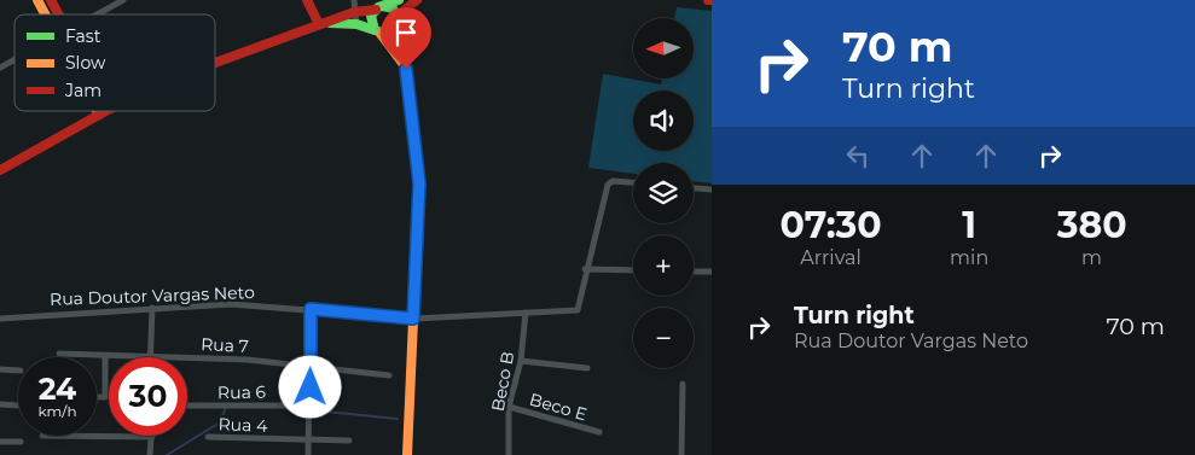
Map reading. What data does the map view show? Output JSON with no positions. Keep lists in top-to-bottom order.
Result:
{
  "streets": {
    "street": [
      "Rua Doutor Vargas Neto",
      "Rua 7",
      "Beco B",
      "Rua 6",
      "Beco E",
      "Rua 4"
    ]
  },
  "crossings": [
    ["Rua Doutor Vargas Neto", "Beco B"],
    ["Beco B", "Beco E"]
  ],
  "legend": ["Fast", "Slow", "Jam"],
  "north": "left",
  "page": {
    "turn": ["70 m", "Turn right"],
    "map_buttons": ["+", "−"],
    "eta": [
      "07:30",
      "Arrival",
      "1",
      "min",
      "380",
      "m"
    ],
    "list": [
      {
        "name": "Turn right",
        "note": "Rua Doutor Vargas Neto",
        "value": "70 m"
      }
    ],
    "speed": "24 km/h",
    "limit": "30"
  }
}
